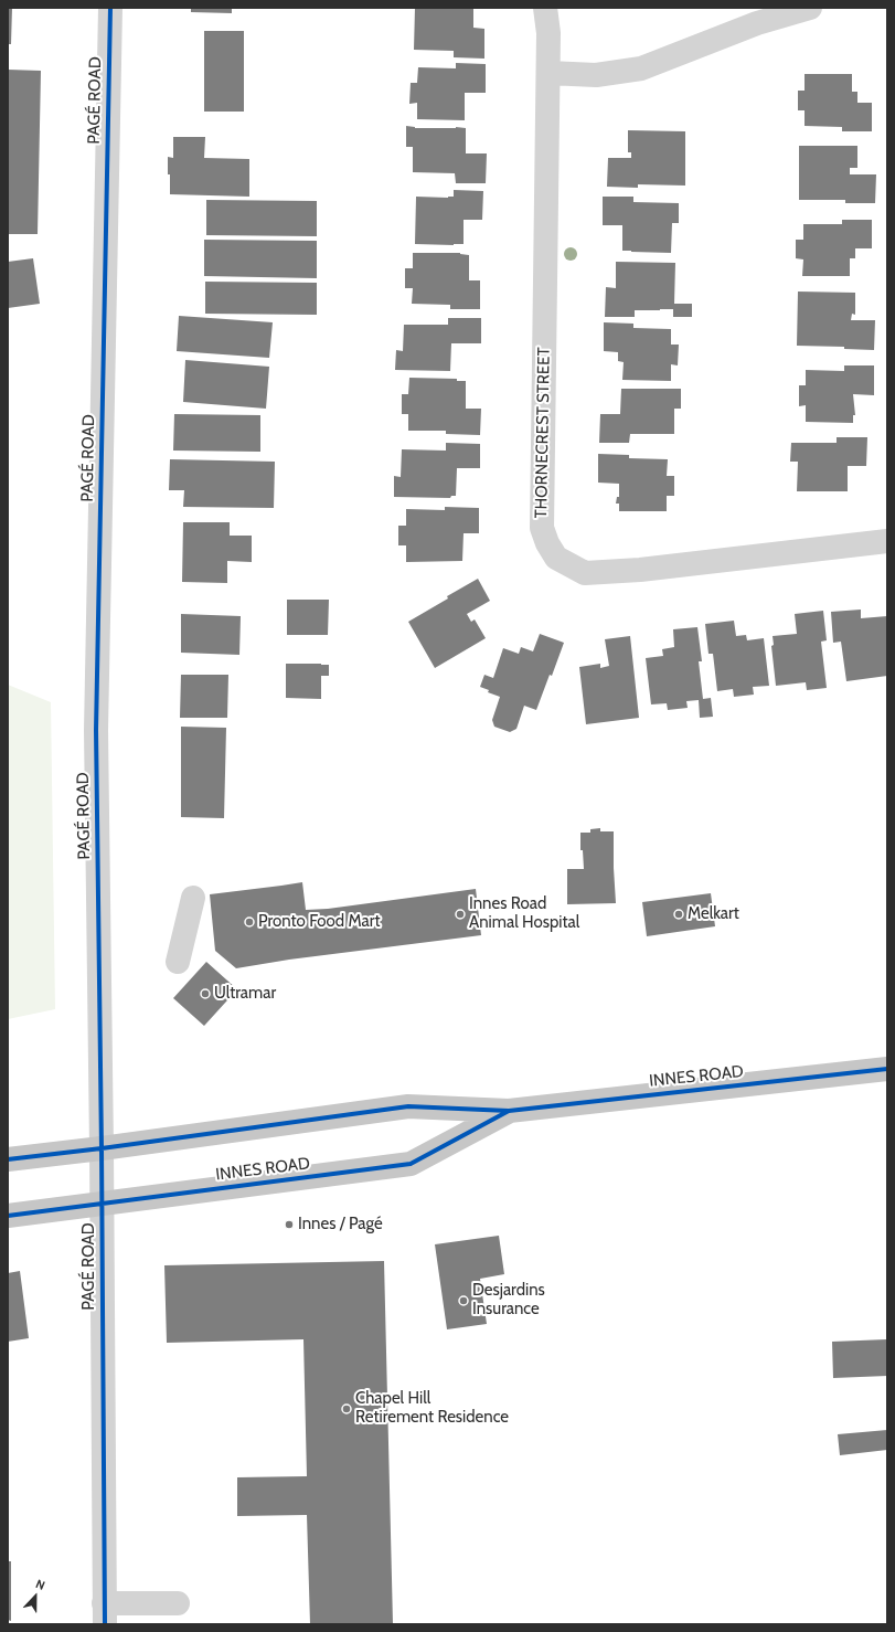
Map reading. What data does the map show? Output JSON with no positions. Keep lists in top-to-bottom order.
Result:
{
  "streets": {
    "main road": ["INNES ROAD"],
    "street": ["PAGÉ ROAD", "THORNECREST STREET"]
  },
  "crossings": [
    ["PAGÉ ROAD", "INNES ROAD"]
  ],
  "places": [
    "Innes Road Animal Hospital",
    "Melkart",
    "Pronto Food Mart",
    "Ultramar",
    "Innes / Pagé",
    "Desjardins Insurance",
    "Chapel Hill Retirement Residence"
  ],
  "north": "top"
}
